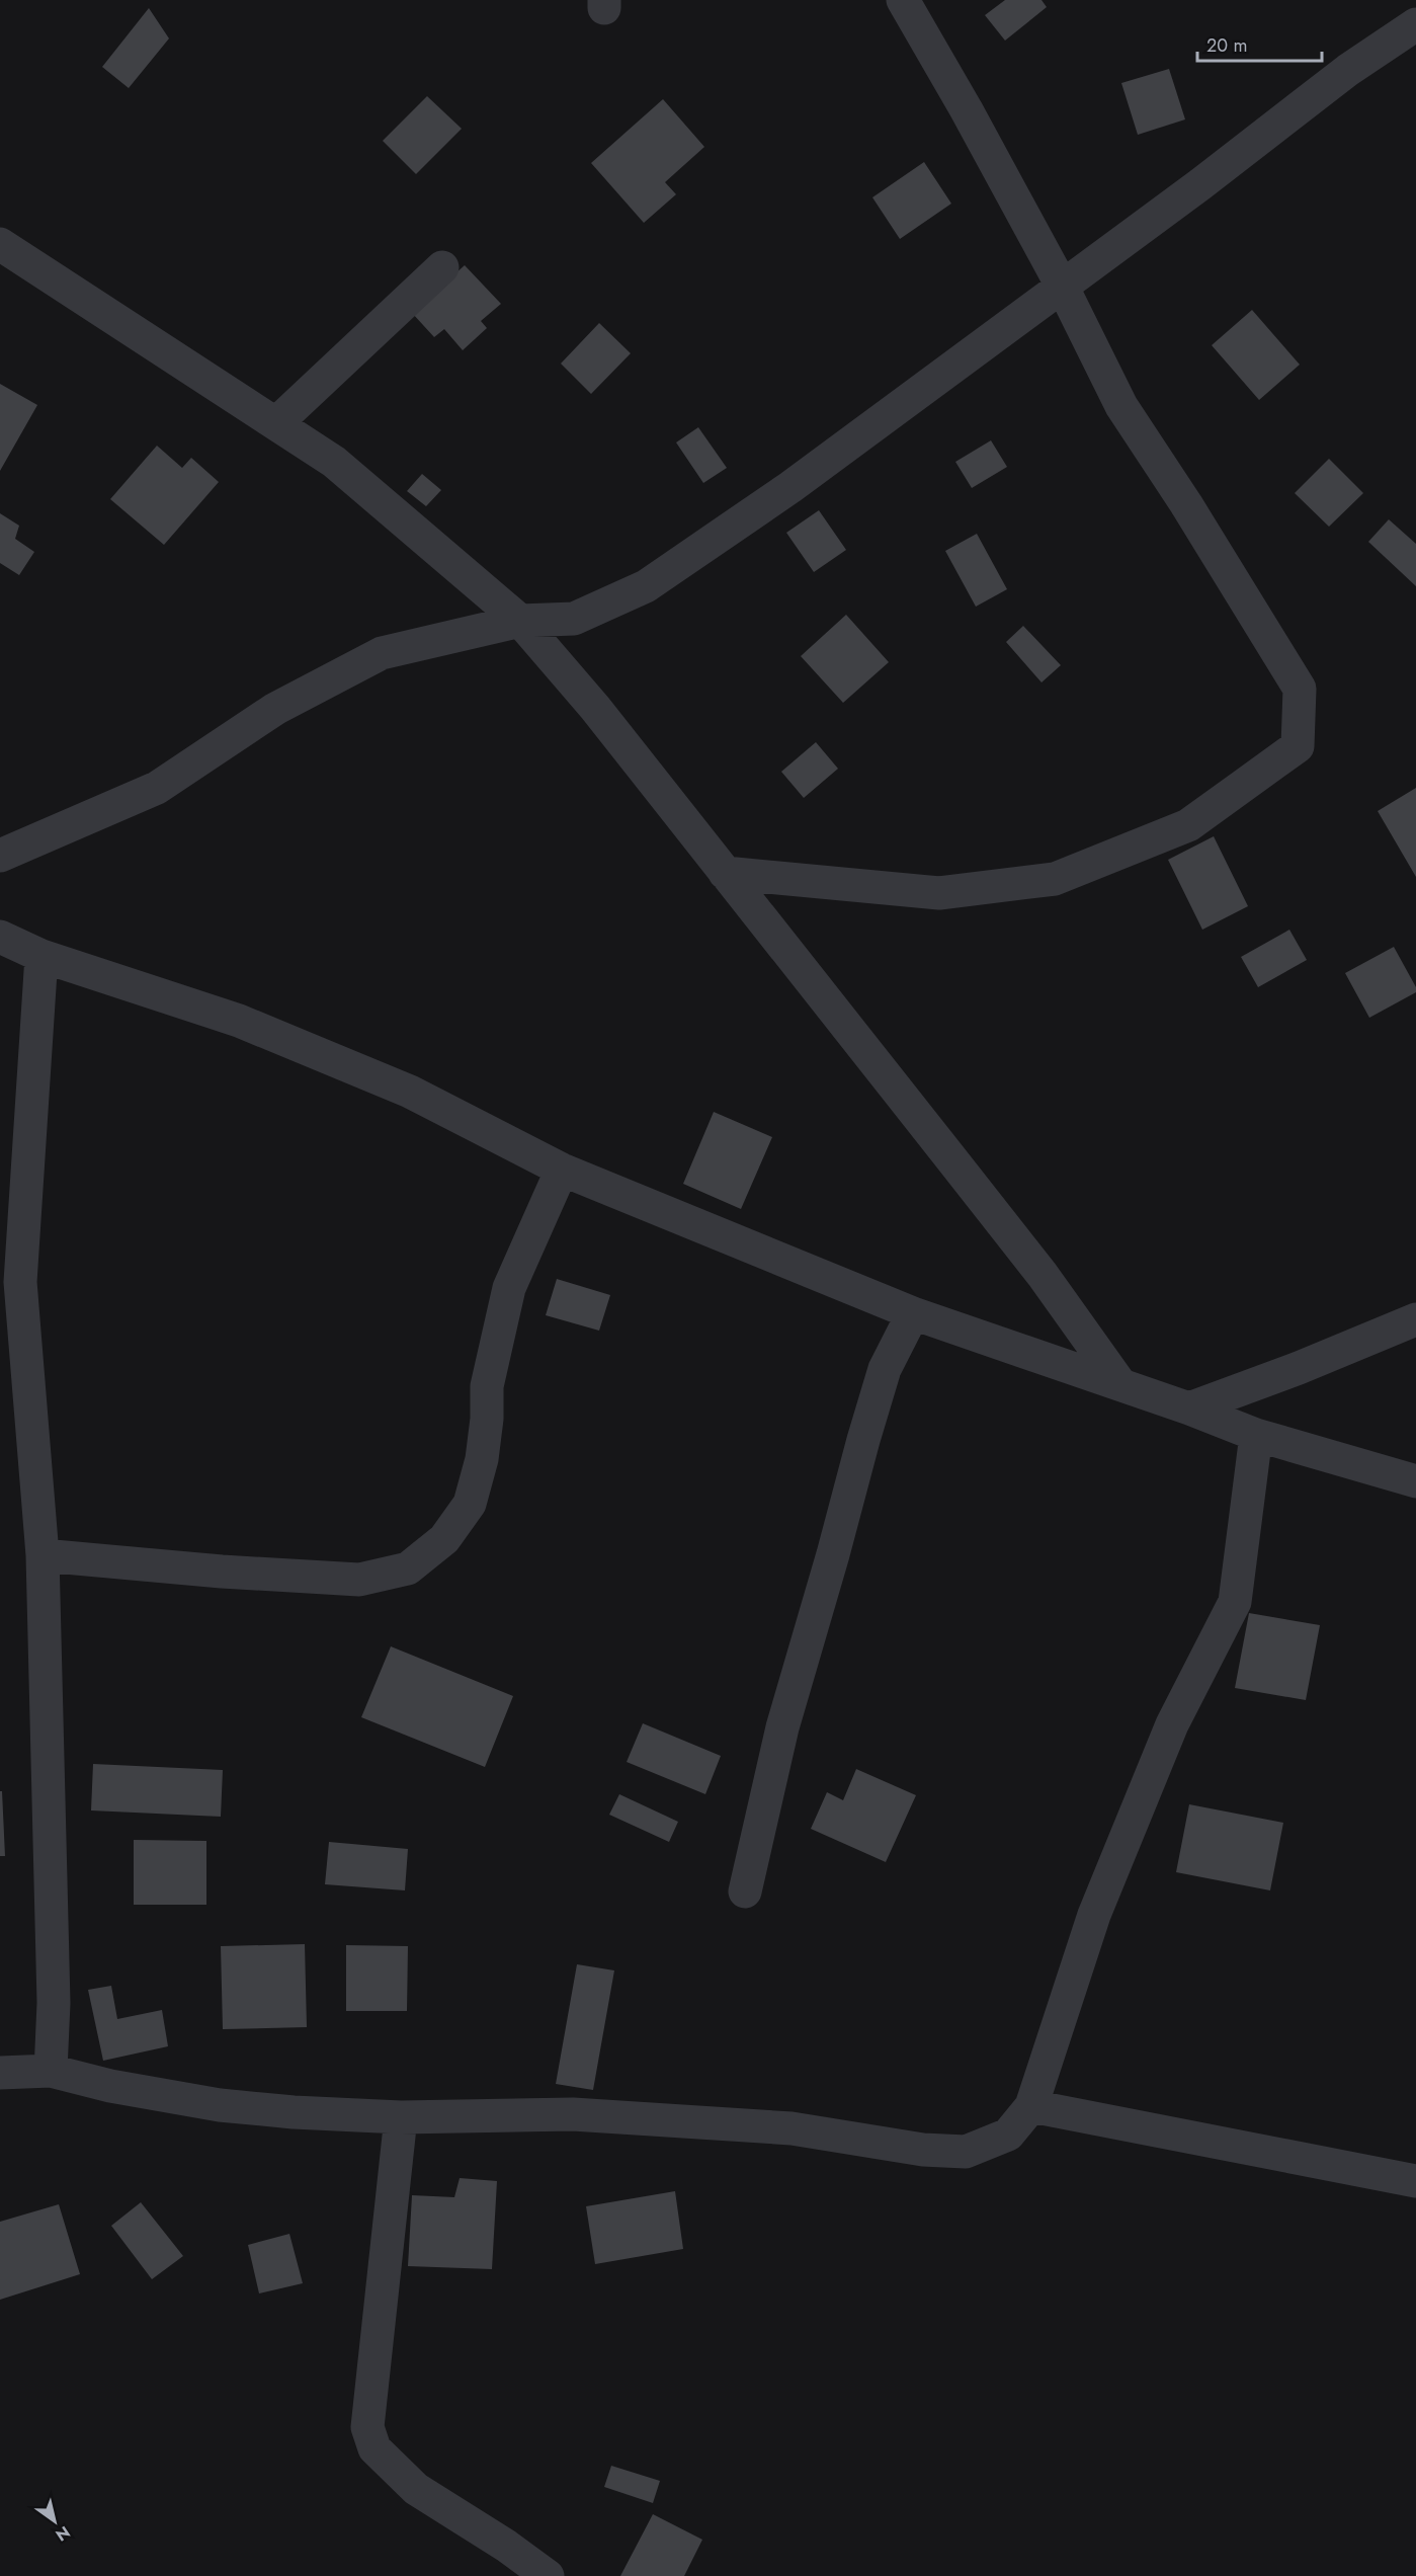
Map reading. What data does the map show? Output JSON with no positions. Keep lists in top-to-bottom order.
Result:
{
  "scale_bar": "20 m",
  "north": "bottom right"
}
